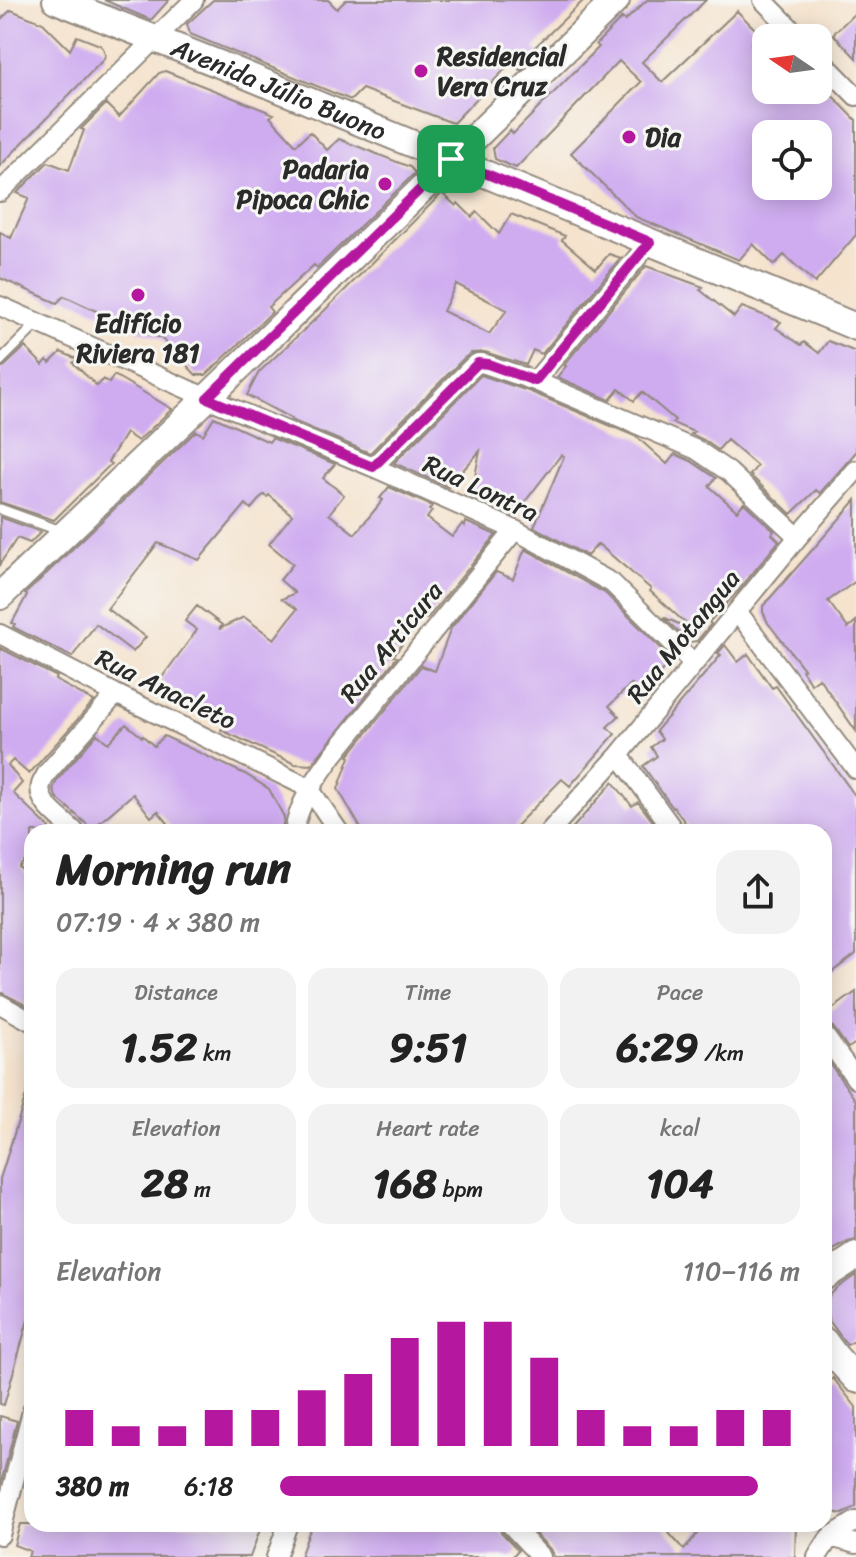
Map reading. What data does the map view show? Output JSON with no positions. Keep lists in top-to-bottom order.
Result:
{
  "streets": {
    "street": [
      "Avenida Júlio Buono",
      "Rua Lontra",
      "Rua Motangua",
      "Rua Articura",
      "Rua Anacleto"
    ]
  },
  "crossings": [
    ["Rua Lontra", "Rua Motangua"],
    ["Rua Lontra", "Rua Articura"],
    ["Rua Articura", "Rua Anacleto"]
  ],
  "places": [
    "Residencial Vera Cruz",
    "Dia",
    "Padaria Pipoca Chic",
    "Edifício Riviera 181"
  ],
  "north": "left",
  "page": {
    "heading": ["Morning run", "07:19 · 4 × 380 m"],
    "stats": [
      ["Distance", "1.52 km"],
      ["Time", "9:51"],
      ["Pace", "6:29 /km"],
      ["Elevation", "28 m"],
      ["Heart rate", "168 bpm"],
      ["kcal", "104"]
    ],
    "chart": ["Elevation", "110–116 m"],
    "list": [
      {
        "name": "380 m",
        "note": "6:18"
      }
    ]
  }
}
